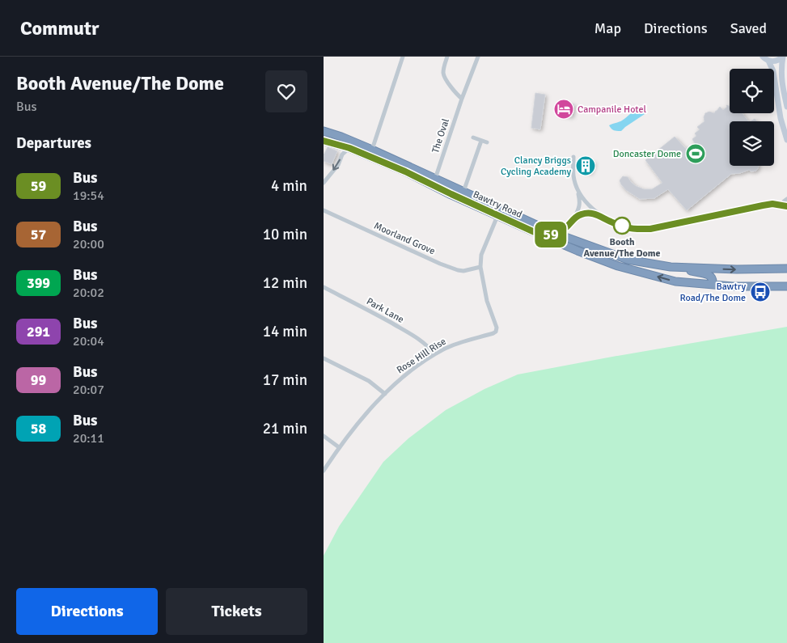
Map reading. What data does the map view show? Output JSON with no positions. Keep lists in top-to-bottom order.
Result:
{
  "streets": {
    "highway": ["Bawtry Road"],
    "street": [
      "The Oval",
      "Moorland Grove",
      "Park Lane",
      "Rose Hill Rise"
    ]
  },
  "crossings": [
    ["The Oval", "Bawtry Road"],
    ["Bawtry Road", "Rose Hill Rise"],
    ["Moorland Grove", "Rose Hill Rise"],
    ["Park Lane", "Rose Hill Rise"]
  ],
  "places": {
    "hotel": ["Campanile Hotel"],
    "sports": ["Doncaster Dome"],
    "building": ["Clancy Briggs Cycling Academy"],
    "other": ["Booth Avenue/The Dome"],
    "bus stop": ["Bawtry Road/The Dome"]
  },
  "lines": ["bus line 59"],
  "page": {
    "header": "Commutr",
    "nav": ["Map", "Directions", "Saved"],
    "heading": [
      ["Booth Avenue/The Dome", "Bus"],
      "Departures"
    ],
    "on_map": "59",
    "list": [
      {
        "mark": "59",
        "name": "Bus",
        "note": "19:54",
        "value": "4 min"
      },
      {
        "mark": "57",
        "name": "Bus",
        "note": "20:00",
        "value": "10 min"
      },
      {
        "mark": "399",
        "name": "Bus",
        "note": "20:02",
        "value": "12 min"
      },
      {
        "mark": "291",
        "name": "Bus",
        "note": "20:04",
        "value": "14 min"
      },
      {
        "mark": "99",
        "name": "Bus",
        "note": "20:07",
        "value": "17 min"
      },
      {
        "mark": "58",
        "name": "Bus",
        "note": "20:11",
        "value": "21 min"
      }
    ],
    "buttons": ["Directions", "Tickets"]
  }
}
